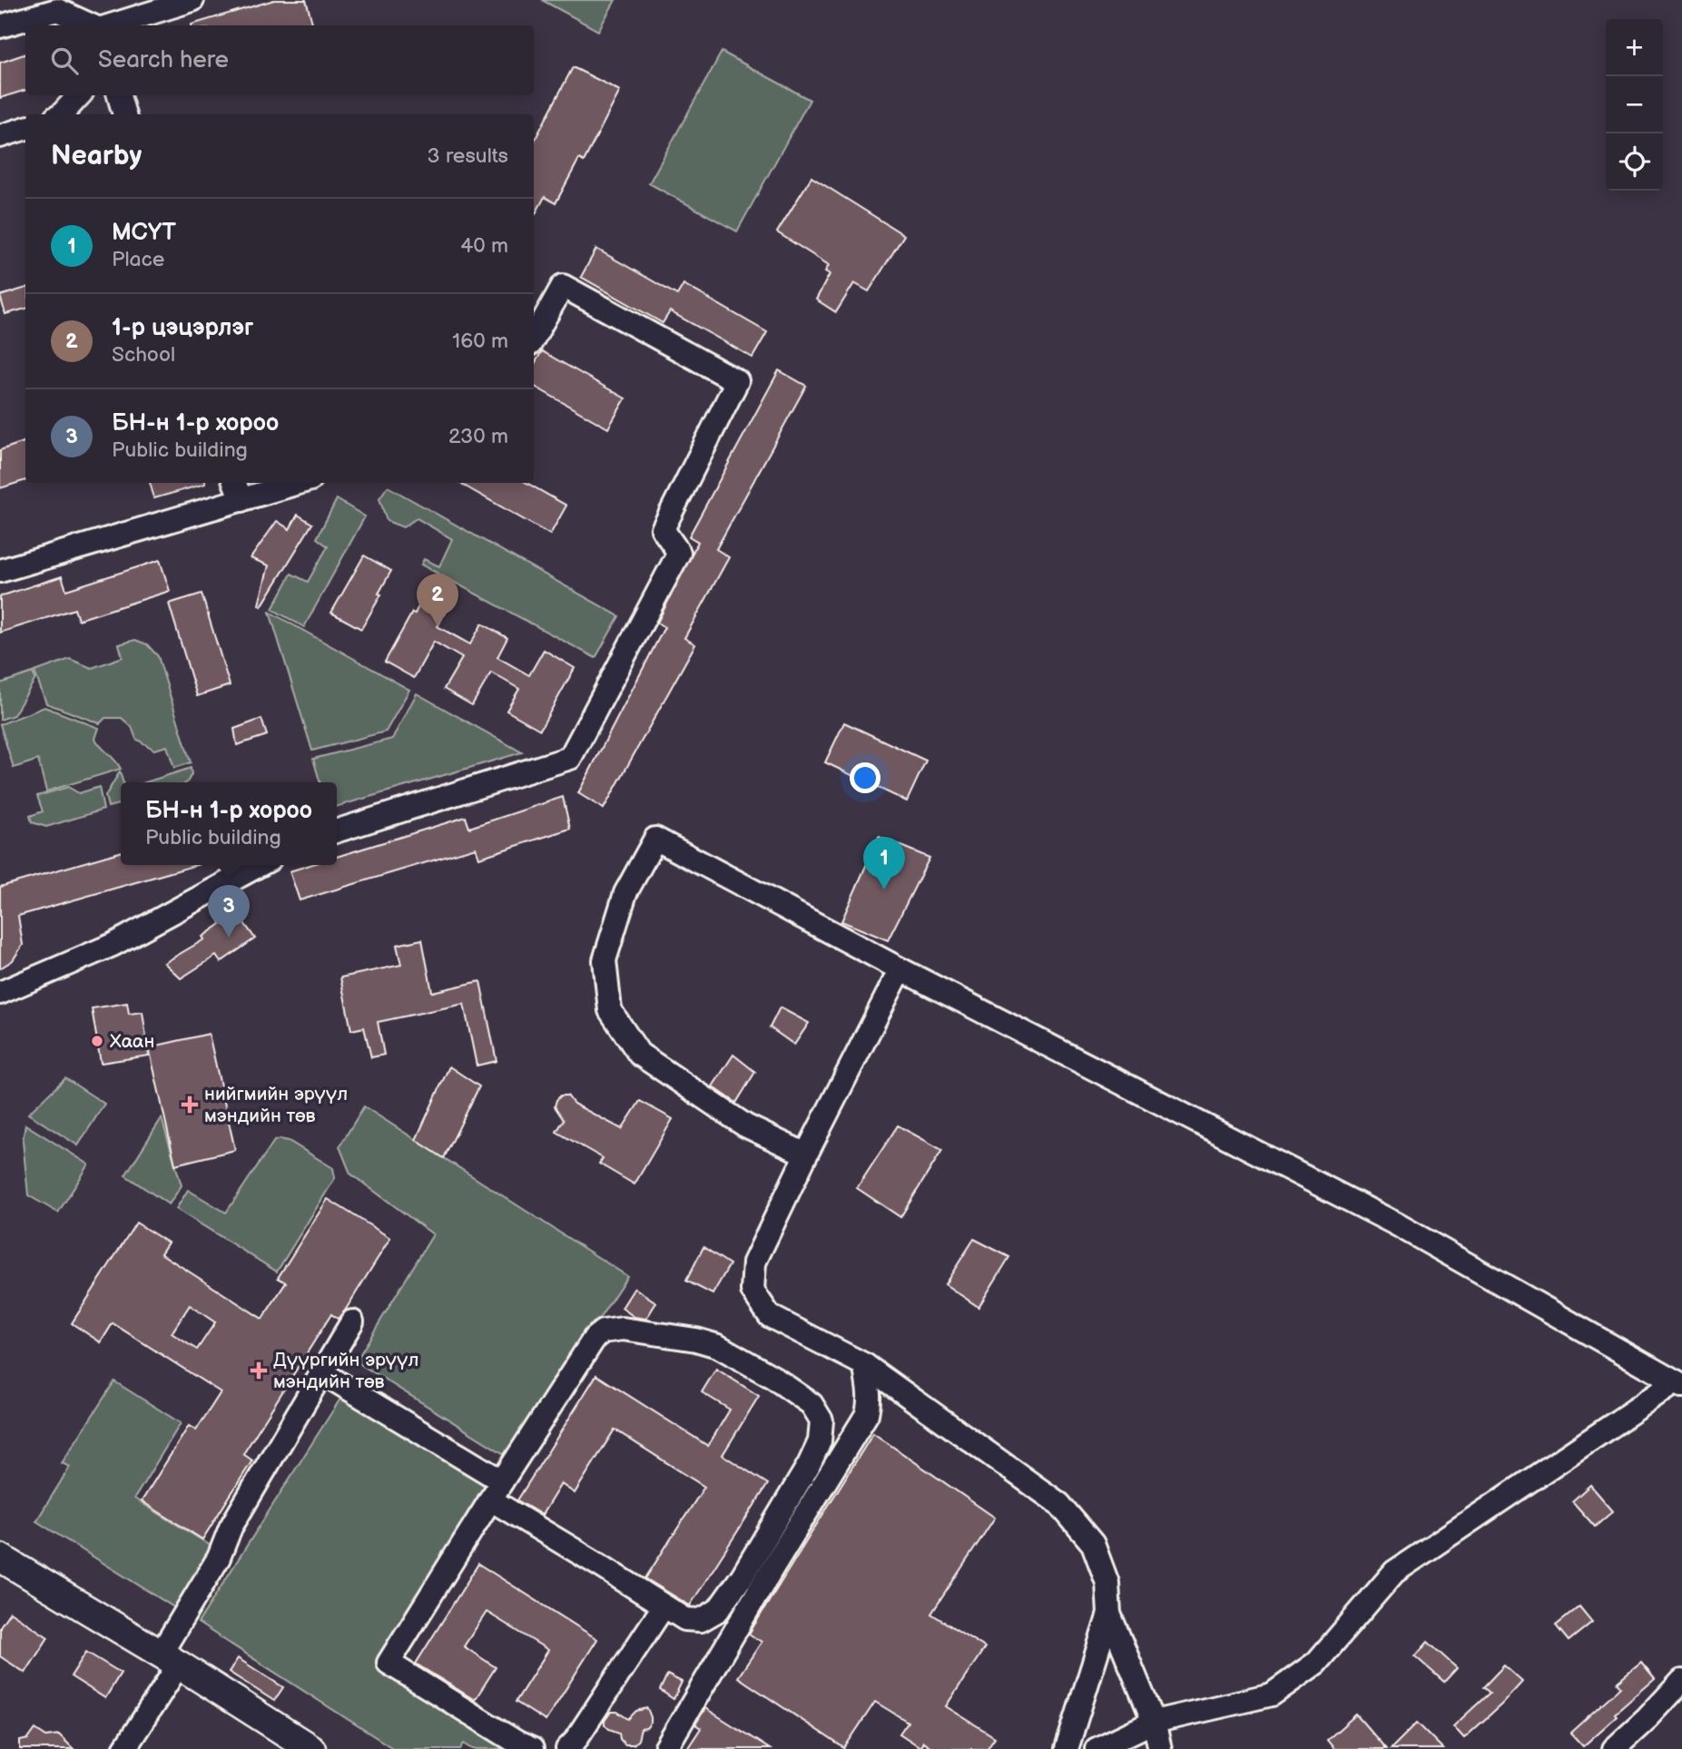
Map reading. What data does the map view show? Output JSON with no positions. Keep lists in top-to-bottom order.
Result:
{
  "places": {
    "other": ["Хаан"],
    "health": ["нийгмийн эрүүл мэндийн төв", "Дүүргийн эрүүл мэндийн төв"]
  },
  "page": {
    "map_buttons": ["+", "−"],
    "search": "Search here",
    "heading": ["Nearby", "3 results"],
    "list": [
      {
        "mark": "1",
        "name": "МСҮТ",
        "note": "Place",
        "value": "40 m"
      },
      {
        "mark": "2",
        "name": "1-р цэцэрлэг",
        "note": "School",
        "value": "160 m"
      },
      {
        "mark": "3",
        "name": "БН-н 1-р хороо",
        "note": "Public building",
        "value": "230 m"
      }
    ],
    "pins": ["2", "1", "3"],
    "popup": ["БН-н 1-р хороо", "Public building"]
  }
}
